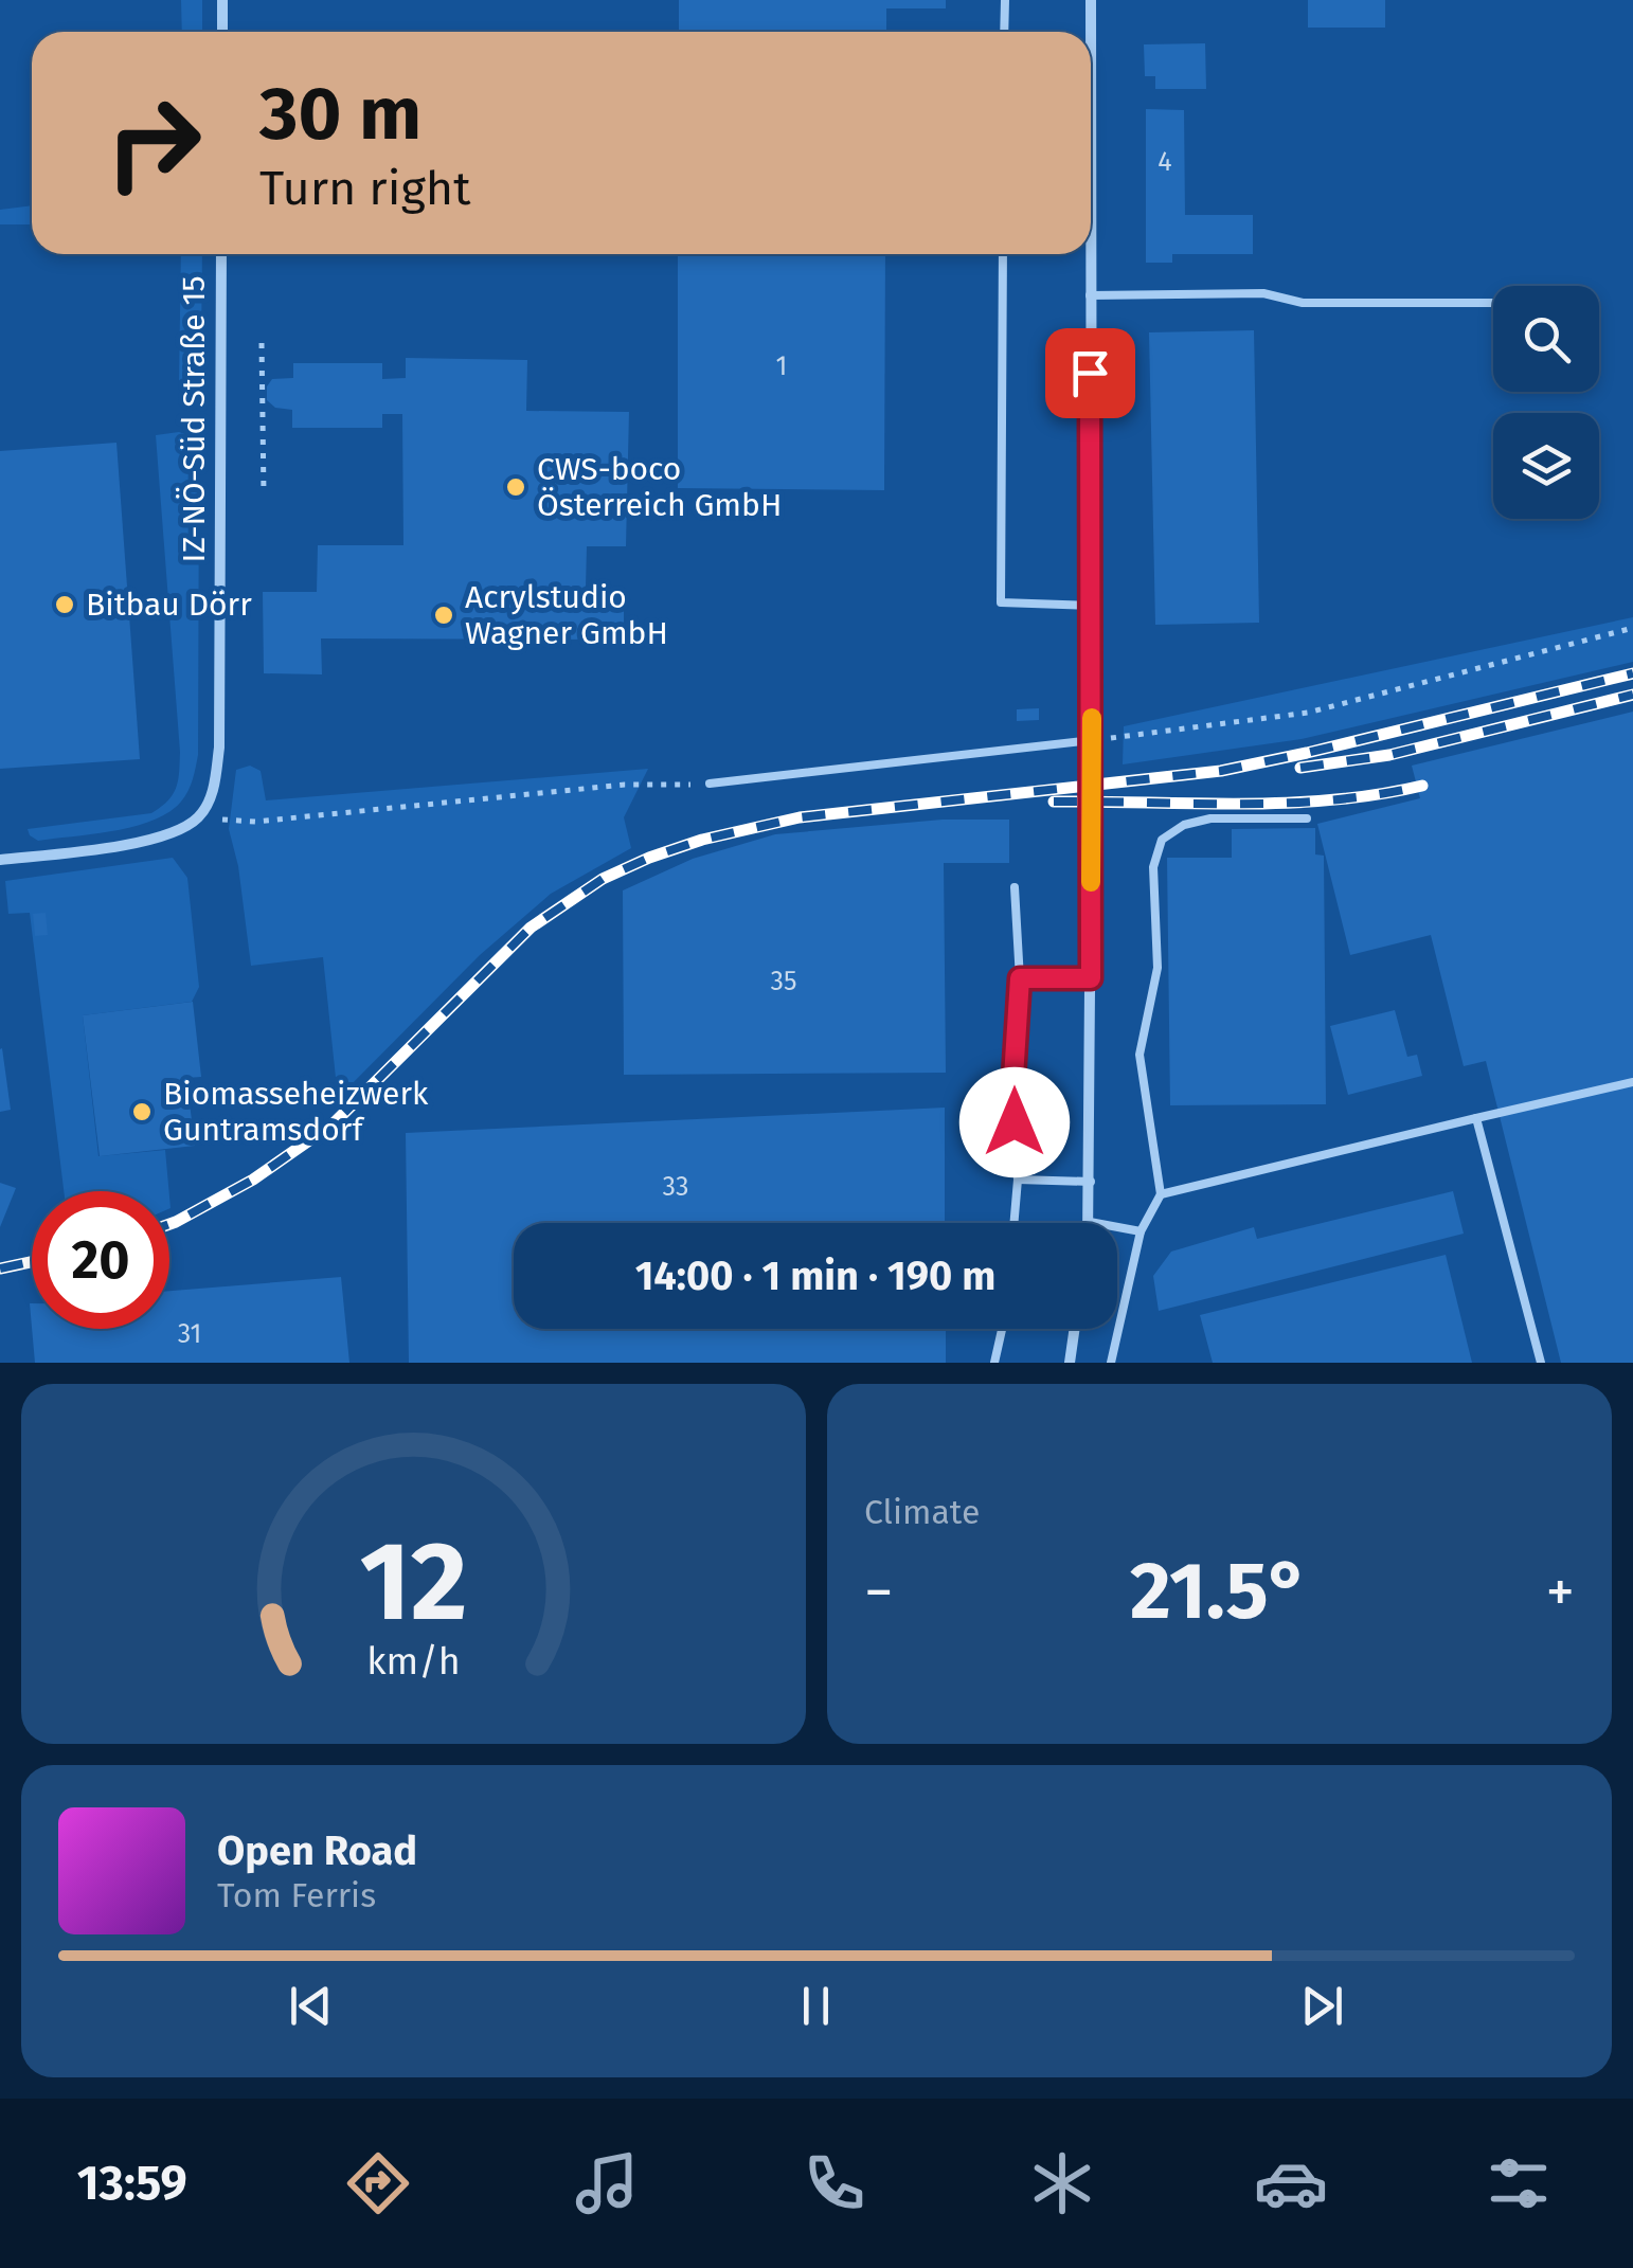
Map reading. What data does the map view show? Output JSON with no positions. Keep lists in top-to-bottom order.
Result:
{
  "streets": {
    "street": ["IZ-NÖ-Süd Straße 15"]
  },
  "places": [
    "CWS-boco Österreich GmbH",
    "Bitbau Dörr",
    "Acrylstudio Wagner GmbH",
    "Biomasseheizwerk Guntramsdorf"
  ],
  "house_numbers": [
    "4",
    "1",
    "35",
    "33",
    "31"
  ],
  "page": {
    "turn": ["30 m", "Turn right"],
    "limit": "20",
    "trip": "14:00 · 1 min · 190 m",
    "tile": "Climate",
    "heat": ["−", "21.5°", "+"],
    "song": ["Open Road", "Tom Ferris"],
    "tabs": "13:59",
    "gauge": ["12", "km/h"]
  }
}
